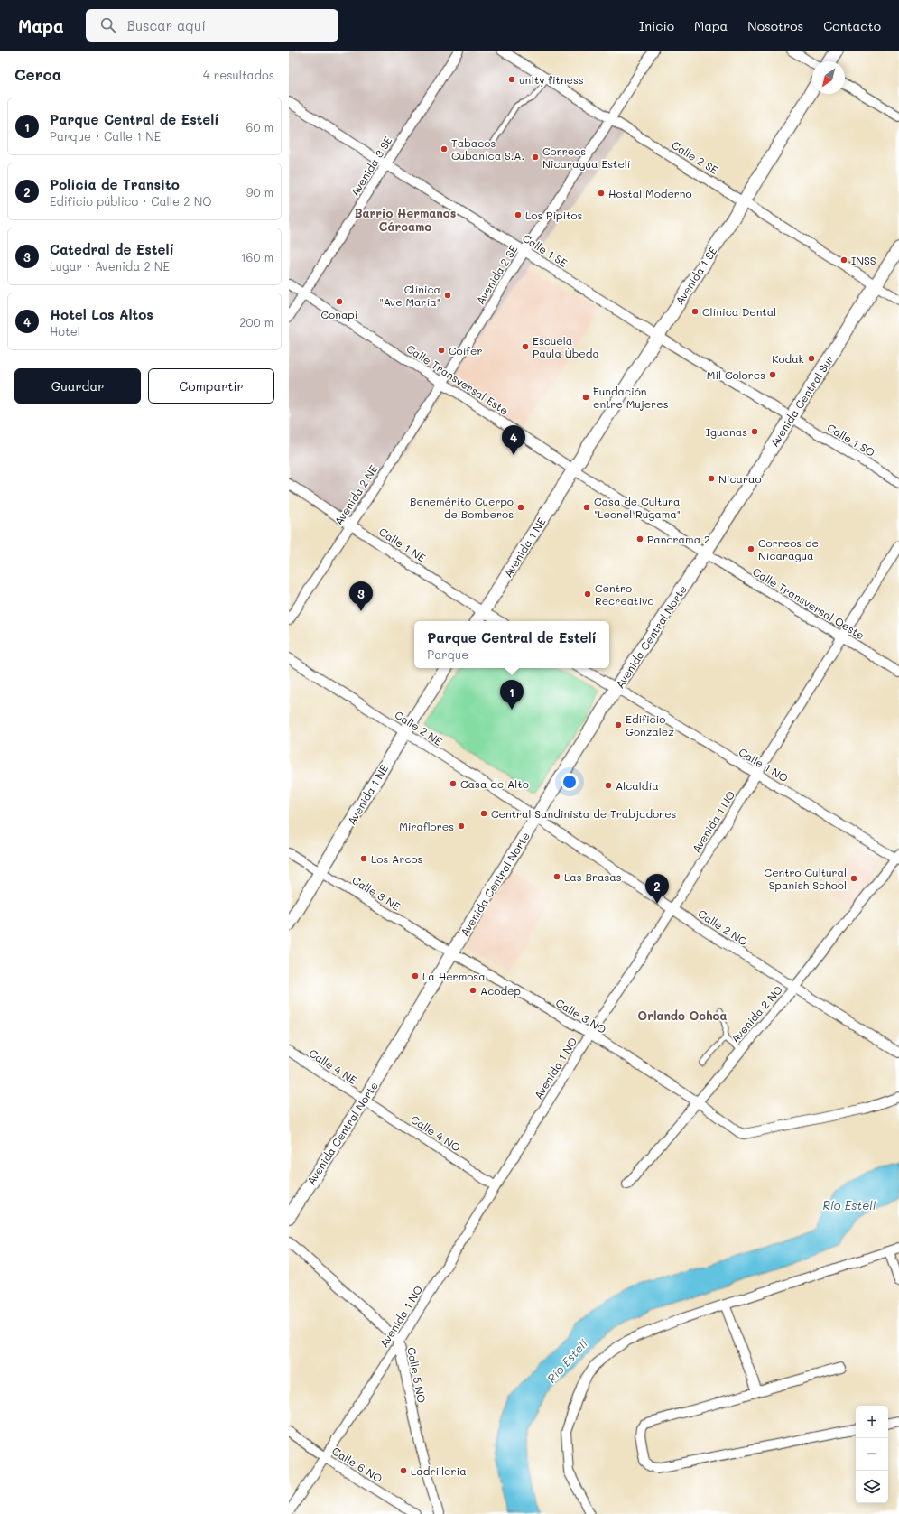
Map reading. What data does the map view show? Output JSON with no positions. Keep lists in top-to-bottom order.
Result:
{
  "streets": {
    "street": [
      "Calle 2 SE",
      "Avenida 3 SE",
      "Calle 1 SE",
      "Avenida 2 SE",
      "Avenida 1 SE",
      "Calle Transversal Este",
      "Avenida Central Sur",
      "Calle 1 SO",
      "Avenida 2 NE",
      "Calle 1 NE",
      "Avenida 1 NE",
      "Calle Transversal Oeste",
      "Avenida Central Norte",
      "Calle 2 NE",
      "Calle 1 NO",
      "Avenida 1 NO",
      "Calle 3 NE",
      "Calle 2 NO",
      "Avenida 2 NO",
      "Calle 3 NO",
      "Calle 4 NE",
      "Calle 4 NO",
      "Calle 5 NO",
      "Calle 6 NO"
    ]
  },
  "crossings": [
    ["Calle 2 SE", "Avenida 2 SE"],
    ["Calle 2 SE", "Avenida 1 SE"],
    ["Calle 2 SE", "Avenida Central Sur"],
    ["Avenida 3 SE", "Calle 1 SE"],
    ["Avenida 3 SE", "Calle Transversal Este"],
    ["Calle 1 SE", "Avenida 2 SE"],
    ["Calle 1 SE", "Avenida 1 SE"],
    ["Calle 1 SE", "Avenida Central Sur"],
    ["Calle 1 SE", "Calle 1 SO"],
    ["Avenida 2 SE", "Calle Transversal Este"],
    ["Avenida 2 SE", "Avenida 2 NE"],
    ["Avenida 1 SE", "Calle Transversal Este"],
    ["Avenida 1 SE", "Avenida 1 NE"],
    ["Calle Transversal Este", "Avenida Central Sur"],
    ["Calle Transversal Este", "Avenida 2 NE"],
    ["Calle Transversal Este", "Avenida 1 NE"],
    ["Calle Transversal Este", "Calle Transversal Oeste"],
    ["Calle Transversal Este", "Avenida Central Norte"],
    ["Avenida Central Sur", "Calle 1 SO"],
    ["Avenida Central Sur", "Calle Transversal Oeste"],
    ["Avenida Central Sur", "Avenida Central Norte"],
    ["Avenida 2 NE", "Calle 1 NE"],
    ["Calle 1 NE", "Avenida 1 NE"],
    ["Avenida 1 NE", "Calle 2 NE"],
    ["Avenida 1 NE", "Calle 3 NE"],
    ["Calle Transversal Oeste", "Avenida Central Norte"],
    ["Calle Transversal Oeste", "Avenida 1 NO"],
    ["Avenida Central Norte", "Calle 2 NE"],
    ["Avenida Central Norte", "Calle 1 NO"],
    ["Avenida Central Norte", "Calle 3 NE"],
    ["Avenida Central Norte", "Calle 2 NO"],
    ["Avenida Central Norte", "Calle 3 NO"],
    ["Avenida Central Norte", "Calle 4 NE"],
    ["Avenida Central Norte", "Calle 4 NO"],
    ["Calle 2 NE", "Calle 2 NO"],
    ["Calle 1 NO", "Avenida 1 NO"],
    ["Calle 1 NO", "Avenida 2 NO"],
    ["Avenida 1 NO", "Calle 2 NO"],
    ["Avenida 1 NO", "Calle 3 NO"],
    ["Avenida 1 NO", "Calle 4 NO"],
    ["Avenida 1 NO", "Calle 5 NO"],
    ["Avenida 1 NO", "Calle 6 NO"],
    ["Calle 3 NE", "Calle 3 NO"],
    ["Calle 2 NO", "Avenida 2 NO"],
    ["Avenida 2 NO", "Calle 3 NO"],
    ["Calle 4 NE", "Calle 4 NO"]
  ],
  "districts": ["Barrio Hermanos Cárcamo", "Orlando Ochoa"],
  "water": ["Río Estelí"],
  "places": [
    "unity fitness",
    "Tabacos Cubanica S.A.",
    "Correos Nicaragua Estelí",
    "Hostal Moderno",
    "Los Pipitos",
    "INSS",
    "Clínica \"Ave María\"",
    "Conapi",
    "Clínica Dental",
    "Escuela Paula Úbeda",
    "Coifer",
    "Kodak",
    "Mil Colores",
    "Fundación entre Mujeres",
    "Iguanas",
    "Nicarao",
    "Benemérito Cuerpo de Bomberos",
    "Casa de Cultura \"Leonel Rugama\"",
    "Panorama 2",
    "Correos de Nicaragua",
    "Centro Recreativo",
    "Edificio Gonzalez",
    "Casa de Alto",
    "Alcaldía",
    "Central Sandinista de Trabjadores",
    "Miraflores",
    "Los Arcos",
    "Las Brasas",
    "Centro Cultural Spanish School",
    "La Hermosa",
    "Acodep",
    "Ladrilleria"
  ],
  "north": "bottom left",
  "page": {
    "header": "Mapa",
    "search": "Buscar aquí",
    "nav": [
      "Inicio",
      "Mapa",
      "Nosotros",
      "Contacto"
    ],
    "heading": ["Cerca", "4 resultados"],
    "list": [
      {
        "mark": "1",
        "name": "Parque Central de Estelí",
        "note": "Parque · Calle 1 NE",
        "value": "60 m"
      },
      {
        "mark": "2",
        "name": "Policia de Transito",
        "note": "Edificio público · Calle 2 NO",
        "value": "90 m"
      },
      {
        "mark": "3",
        "name": "Catedral de Estelí",
        "note": "Lugar · Avenida 2 NE",
        "value": "160 m"
      },
      {
        "mark": "4",
        "name": "Hotel Los Altos",
        "note": "Hotel",
        "value": "200 m"
      }
    ],
    "buttons": ["Guardar", "Compartir"],
    "pins": [
      "4",
      "3",
      "1",
      "2"
    ],
    "popup": ["Parque Central de Estelí", "Parque"],
    "map_buttons": ["+", "−"]
  }
}
